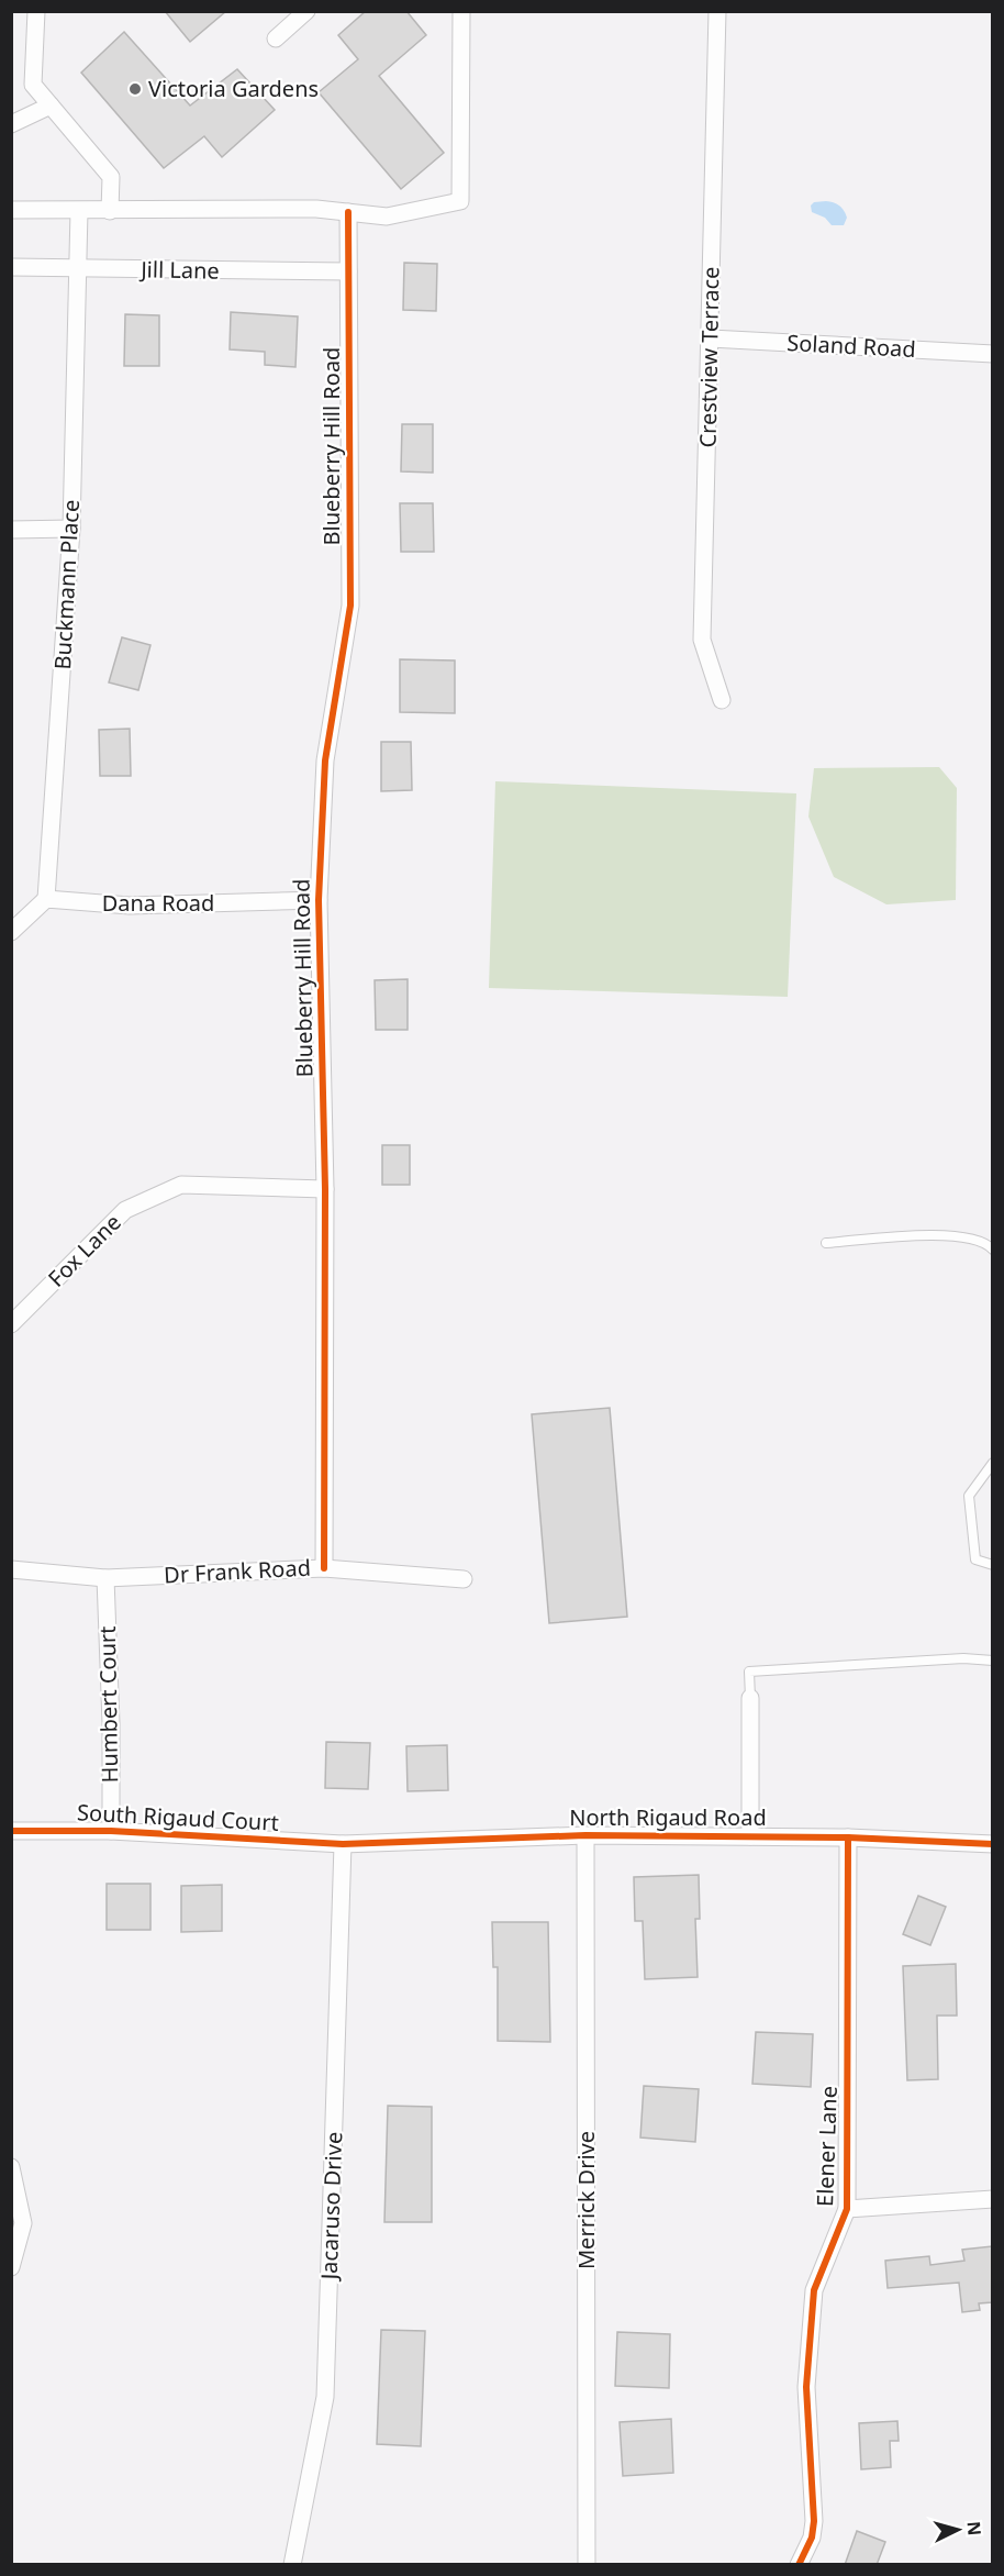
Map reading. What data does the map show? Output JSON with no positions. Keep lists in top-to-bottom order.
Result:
{
  "streets": {
    "street": [
      "Jill Lane",
      "Soland Road",
      "Crestview Terrace",
      "Blueberry Hill Road",
      "Buckmann Place",
      "Dana Road",
      "Fox Lane",
      "Dr Frank Road",
      "Humbert Court",
      "South Rigaud Court",
      "North Rigaud Road",
      "Elener Lane",
      "Merrick Drive",
      "Jacaruso Drive"
    ]
  },
  "crossings": [
    ["Jill Lane", "Blueberry Hill Road"],
    ["Jill Lane", "Buckmann Place"],
    ["Soland Road", "Crestview Terrace"],
    ["Blueberry Hill Road", "Dana Road"],
    ["Blueberry Hill Road", "Fox Lane"],
    ["Blueberry Hill Road", "Dr Frank Road"],
    ["Buckmann Place", "Dana Road"],
    ["Dr Frank Road", "Humbert Court"],
    ["Humbert Court", "South Rigaud Court"],
    ["South Rigaud Court", "North Rigaud Road"],
    ["South Rigaud Court", "Jacaruso Drive"],
    ["North Rigaud Road", "Elener Lane"],
    ["North Rigaud Road", "Merrick Drive"],
    ["North Rigaud Road", "Jacaruso Drive"]
  ],
  "places": ["Victoria Gardens"],
  "north": "right"
}
